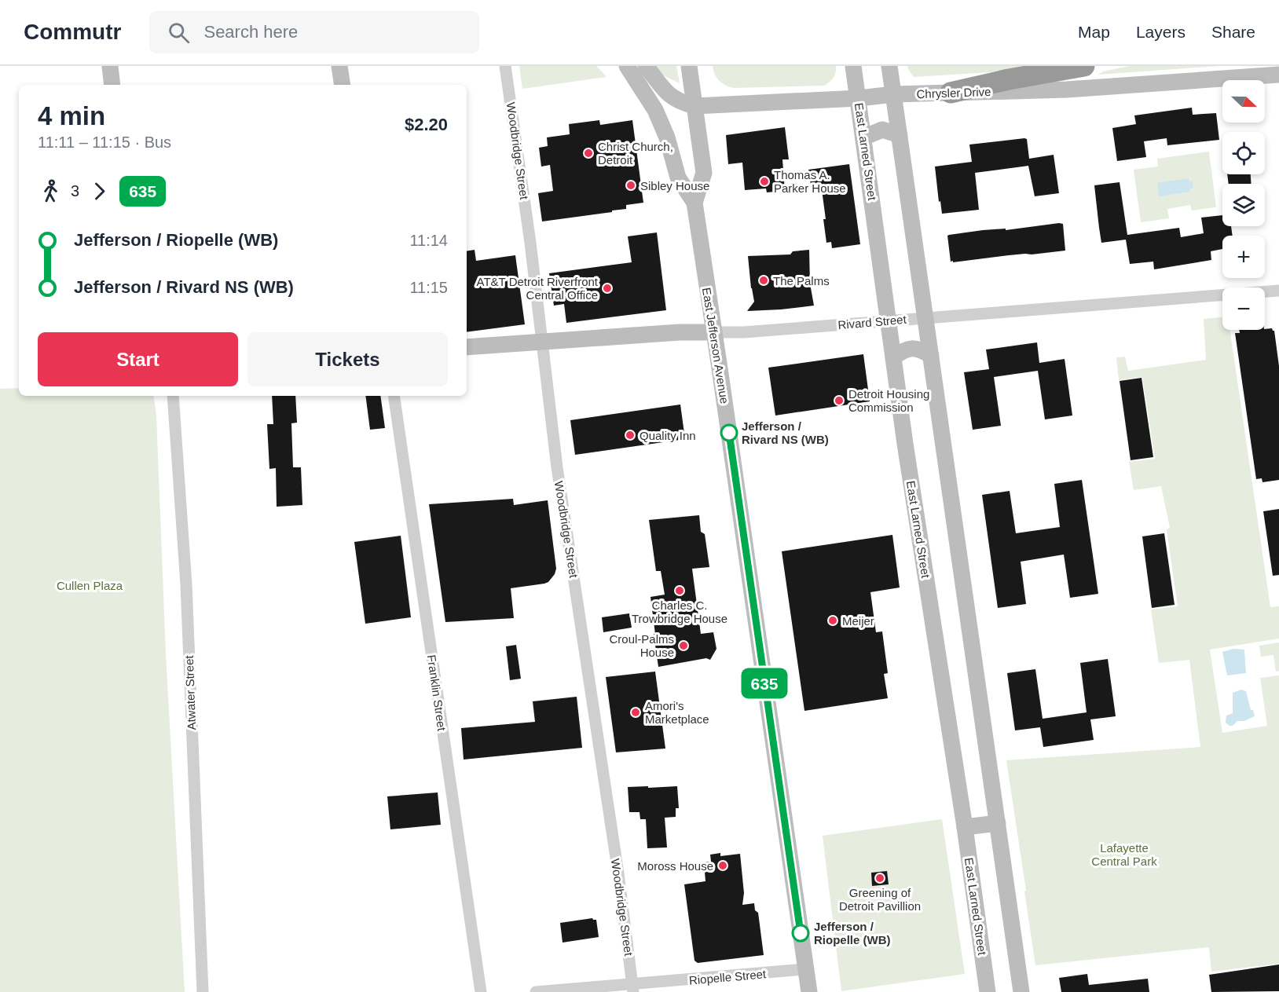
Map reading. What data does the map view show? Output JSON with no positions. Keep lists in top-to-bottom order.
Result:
{
  "streets": {
    "street": [
      "Chrysler Drive",
      "Woodbridge Street",
      "East Larned Street",
      "Rivard Street",
      "East Jefferson Avenue",
      "Atwater Street",
      "Franklin Street",
      "Riopelle Street"
    ]
  },
  "crossings": [
    ["Chrysler Drive", "East Larned Street"],
    ["Chrysler Drive", "East Jefferson Avenue"],
    ["Woodbridge Street", "Rivard Street"],
    ["Woodbridge Street", "Riopelle Street"],
    ["East Larned Street", "Rivard Street"],
    ["Rivard Street", "East Jefferson Avenue"],
    ["East Jefferson Avenue", "Riopelle Street"]
  ],
  "parks": ["Cullen Plaza", "Lafayette Central Park"],
  "places": [
    "Christ Church, Detroit",
    "Thomas A. Parker House",
    "Sibley House",
    "The Palms",
    "AT&T Detroit Riverfront Central Office",
    "Detroit Housing Commission",
    "Jefferson / Rivard NS (WB)",
    "Quality Inn",
    "Charles C. Trowbridge House",
    "Meijer",
    "Croul-Palms House",
    "Amori's Marketplace",
    "Moross House",
    "Greening of Detroit Pavillion",
    "Jefferson / Riopelle (WB)"
  ],
  "lines": ["bus line 635"],
  "north": "right",
  "page": {
    "header": "Commutr",
    "search": "Search here",
    "nav": ["Map", "Layers", "Share"],
    "on_map": "635",
    "map_buttons": ["+", "−"],
    "heading": ["4 min", "11:11 – 11:15 · Bus", "$2.20"],
    "legs": ["3", "635"],
    "list": [
      {
        "name": "Jefferson / Riopelle (WB)",
        "value": "11:14"
      },
      {
        "name": "Jefferson / Rivard NS (WB)",
        "value": "11:15"
      }
    ],
    "buttons": ["Start", "Tickets"]
  }
}
